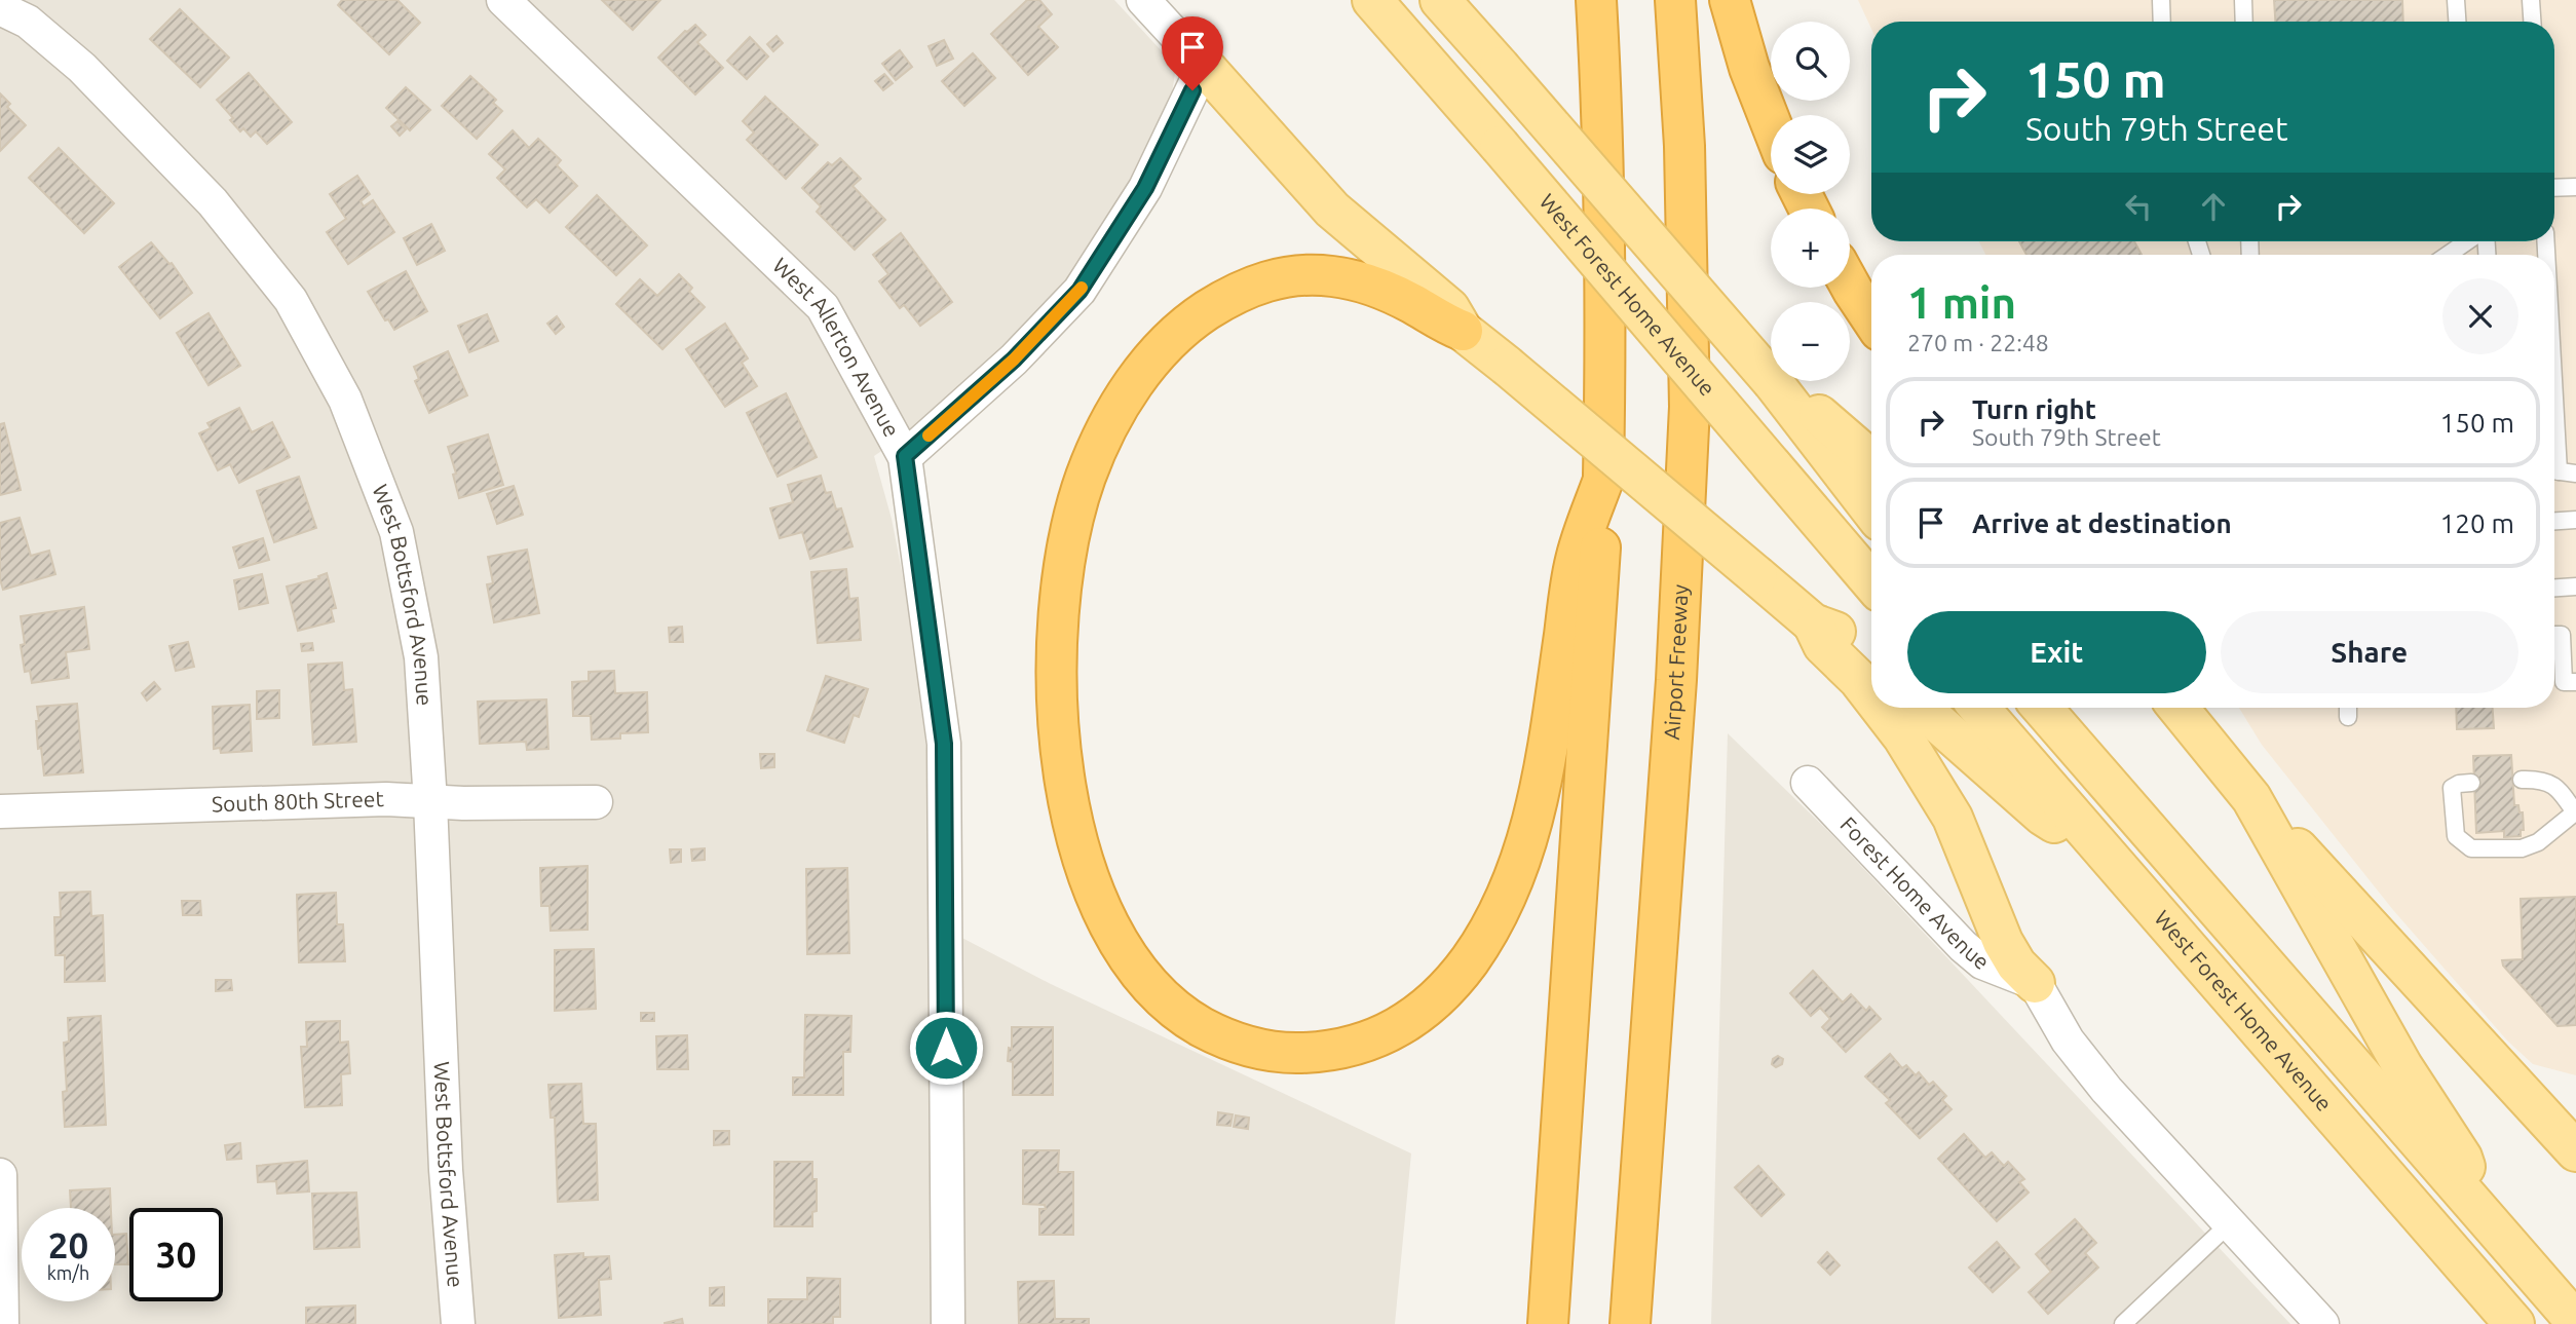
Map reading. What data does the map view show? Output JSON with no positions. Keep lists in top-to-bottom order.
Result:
{
  "streets": {
    "highway": ["Airport Freeway"],
    "main road": ["West Forest Home Avenue"],
    "street": [
      "West Allerton Avenue",
      "West Bottsford Avenue",
      "South 80th Street",
      "Forest Home Avenue"
    ]
  },
  "crossings": [
    ["West Bottsford Avenue", "South 80th Street"]
  ],
  "page": {
    "map_buttons": ["+", "−"],
    "turn": ["150 m", "South 79th Street"],
    "heading": ["1 min", "270 m · 22:48"],
    "list": [
      {
        "name": "Turn right",
        "note": "South 79th Street",
        "value": "150 m"
      },
      {
        "name": "Arrive at destination",
        "value": "120 m"
      }
    ],
    "buttons": ["Exit", "Share"],
    "speed": "20 km/h",
    "limit": "30"
  }
}
